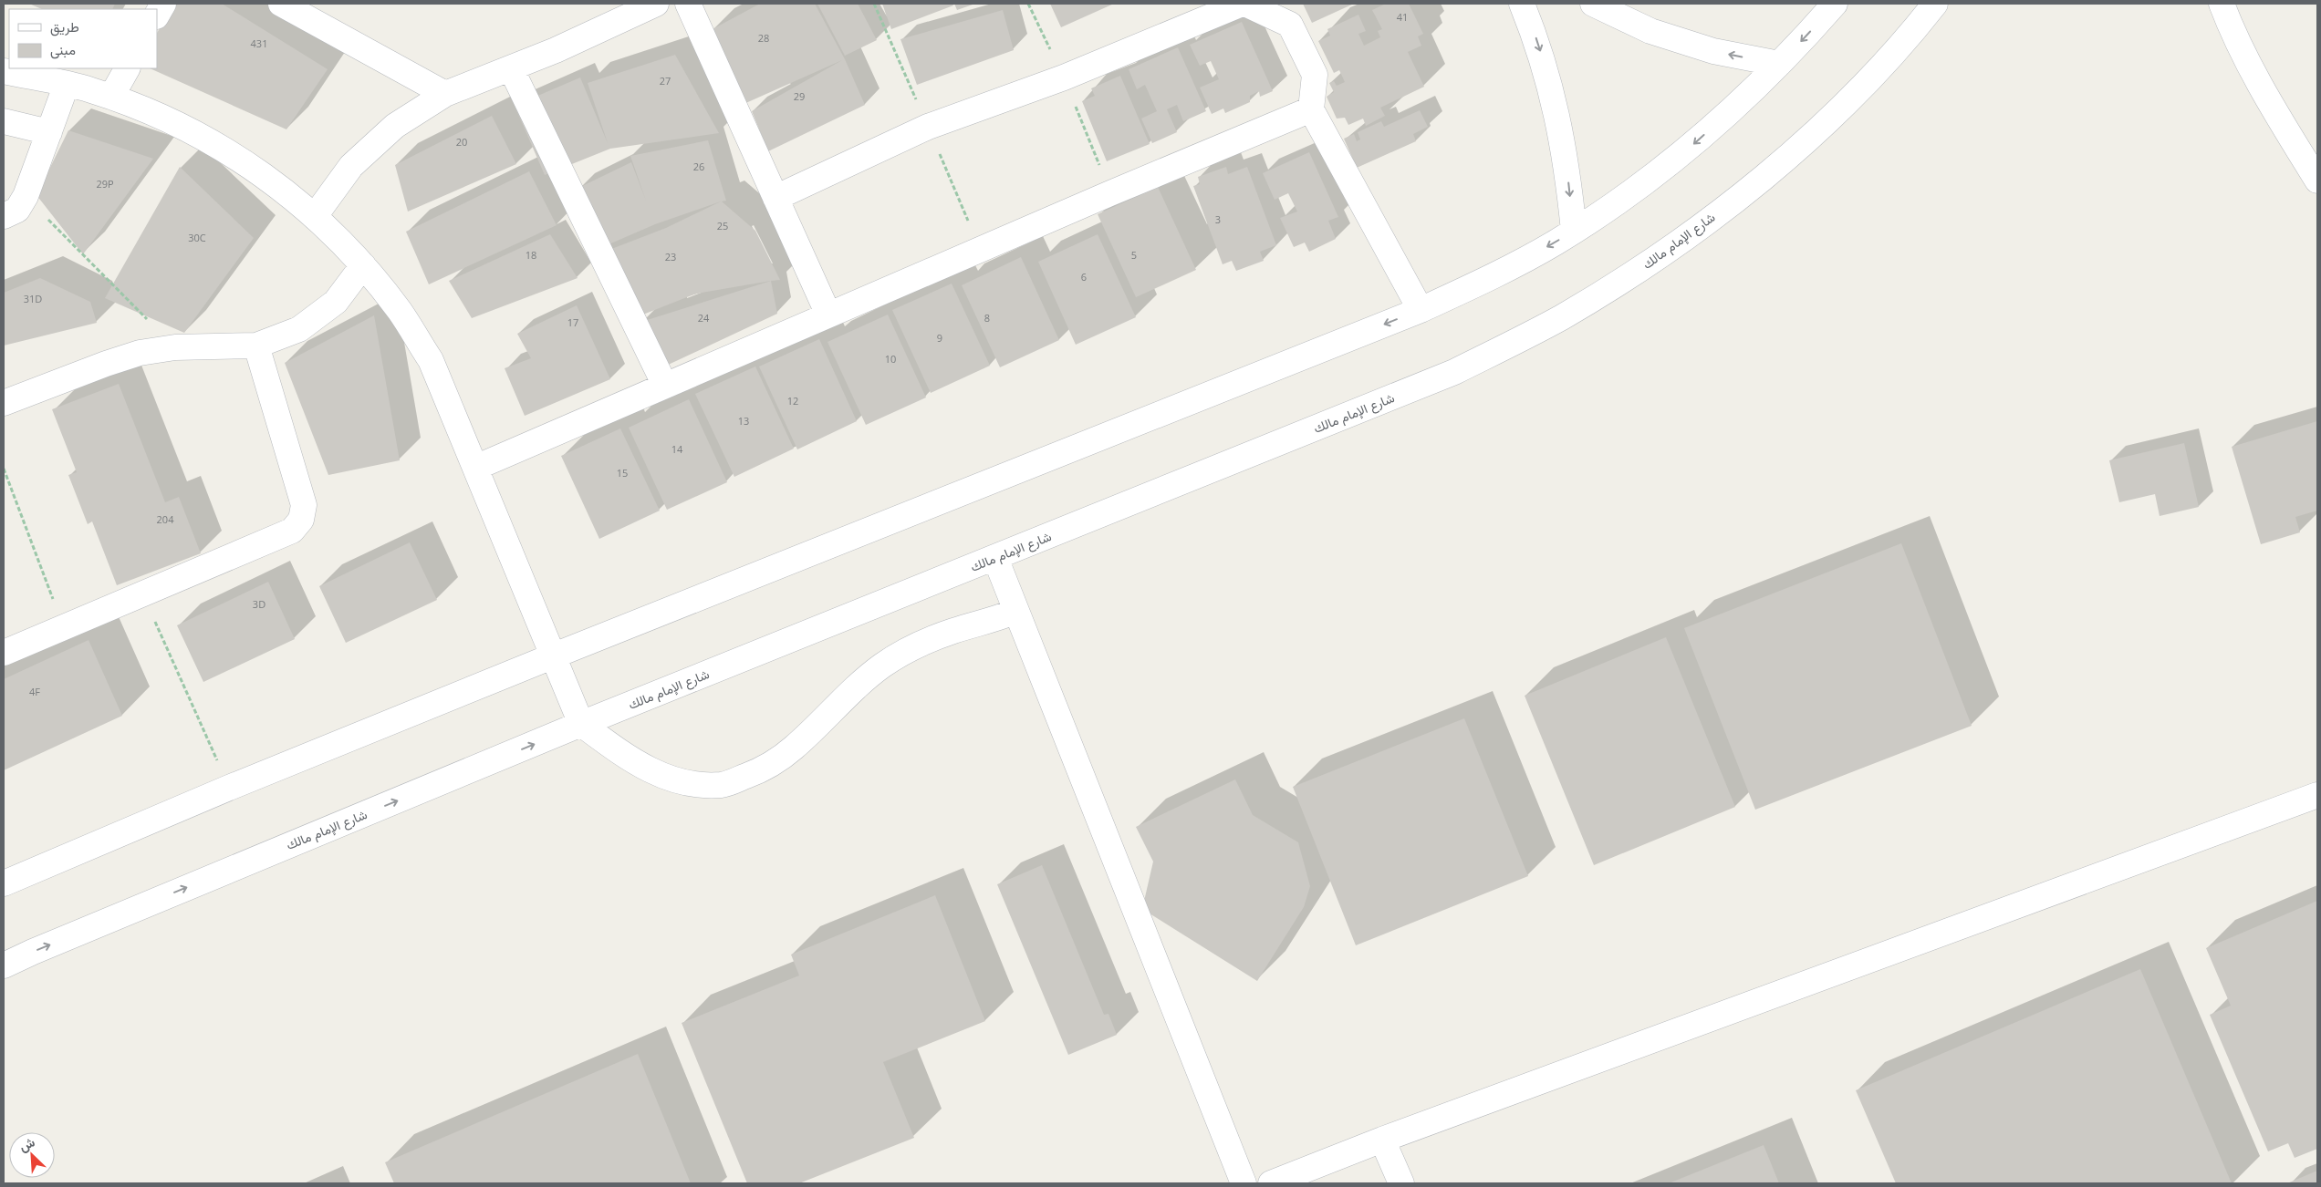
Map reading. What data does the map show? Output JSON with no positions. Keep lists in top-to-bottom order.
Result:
{
  "streets": {
    "street": ["شارع الإمام مالك"]
  },
  "house_numbers": [
    "41",
    "28",
    "431",
    "27",
    "29",
    "20",
    "26",
    "29P",
    "3",
    "25",
    "30C",
    "18",
    "5",
    "23",
    "6",
    "31D",
    "24",
    "8",
    "17",
    "9",
    "10",
    "12",
    "13",
    "14",
    "15",
    "204",
    "3D",
    "4F"
  ],
  "legend": ["طريق", "مبنى"],
  "north": "top left"
}
